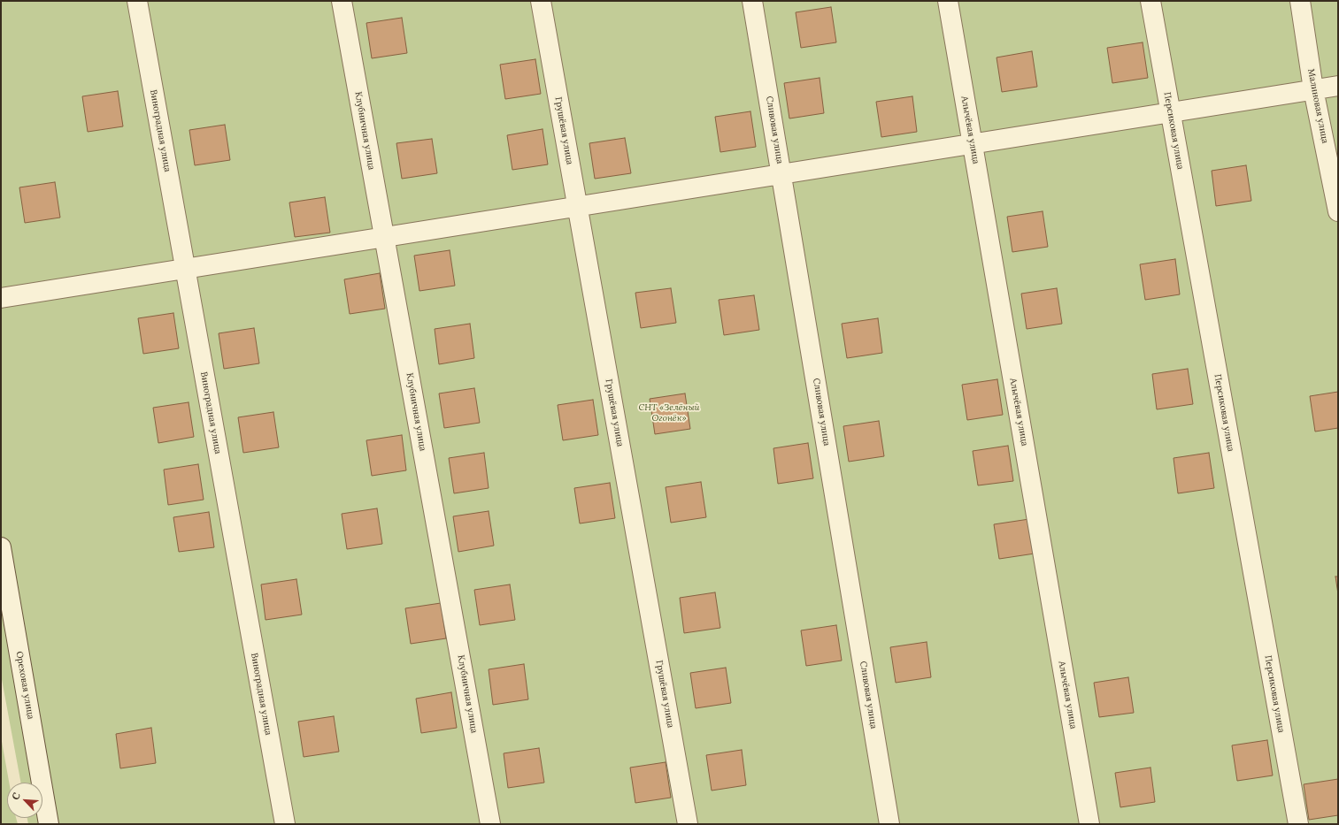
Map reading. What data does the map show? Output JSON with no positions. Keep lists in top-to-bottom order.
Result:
{
  "streets": {
    "street": [
      "Малиновая улица",
      "Сливовая улица",
      "Алычёвая улица",
      "Виноградная улица",
      "Клубничная улица",
      "Грушёвая улица",
      "Персиковая улица",
      "Ореховая улица"
    ]
  },
  "parks": ["СНТ «Зелёный Огонёк»"],
  "north": "top left"
}
